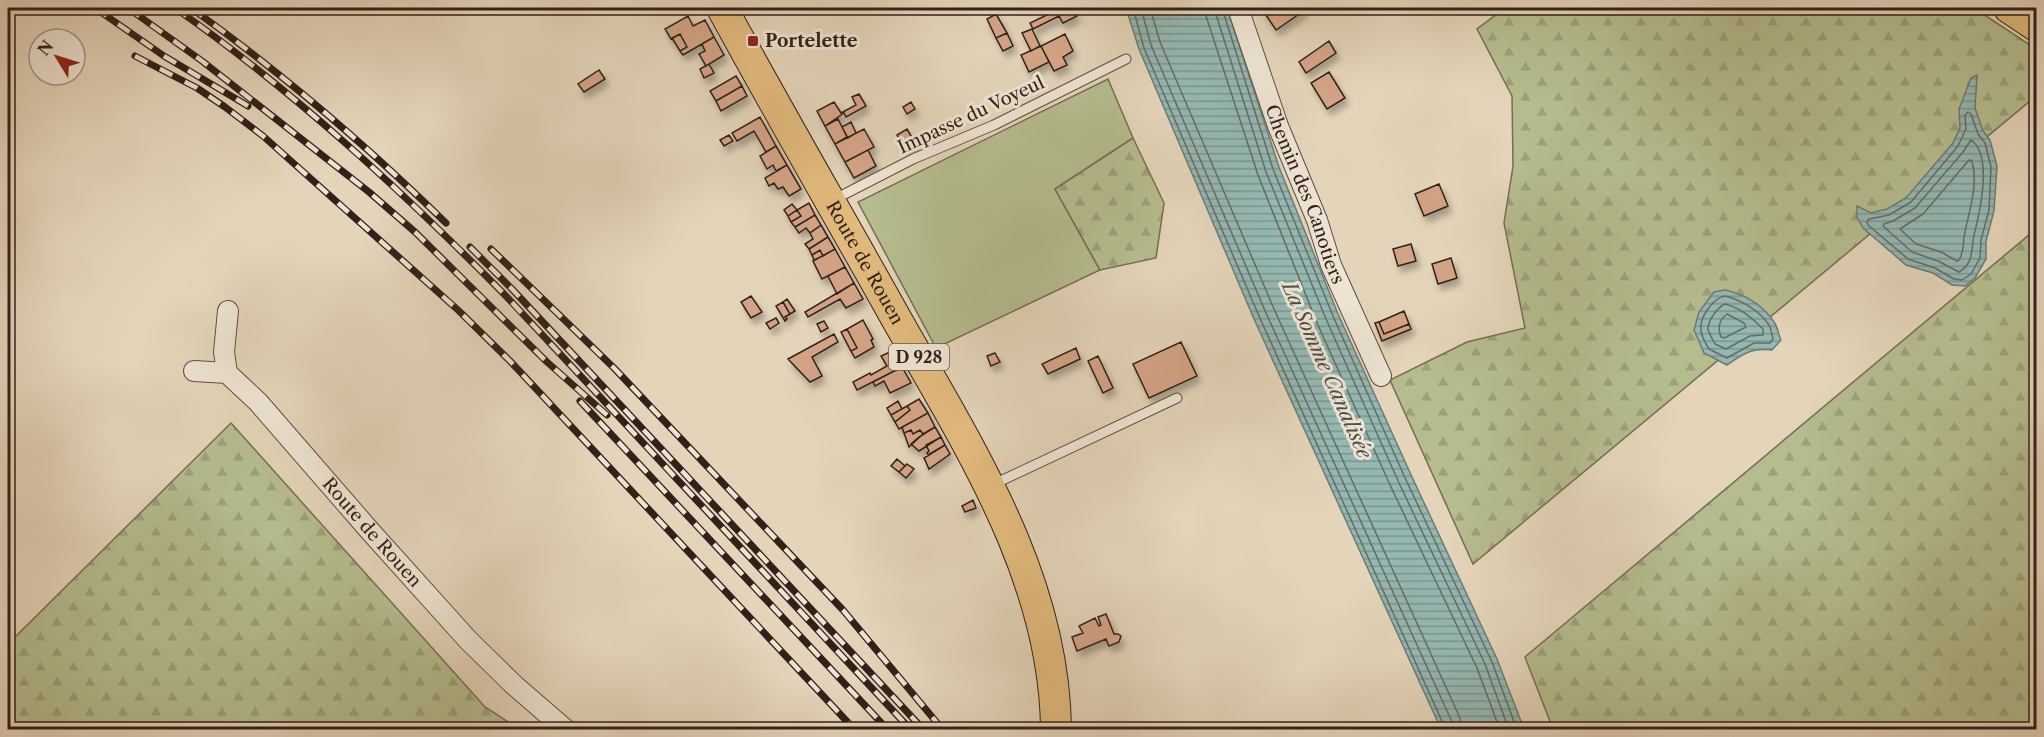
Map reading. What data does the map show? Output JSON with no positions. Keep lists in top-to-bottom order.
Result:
{
  "streets": {
    "main road": ["Route de Rouen", "D 928"],
    "street": ["Chemin des Canotiers"],
    "lane": ["Impasse du Voyeul"]
  },
  "crossings": [
    ["Impasse du Voyeul", "Route de Rouen"]
  ],
  "water": ["La Somme Canalisée"],
  "places": {
    "transit": ["Portelette"]
  },
  "north": "top left"
}
